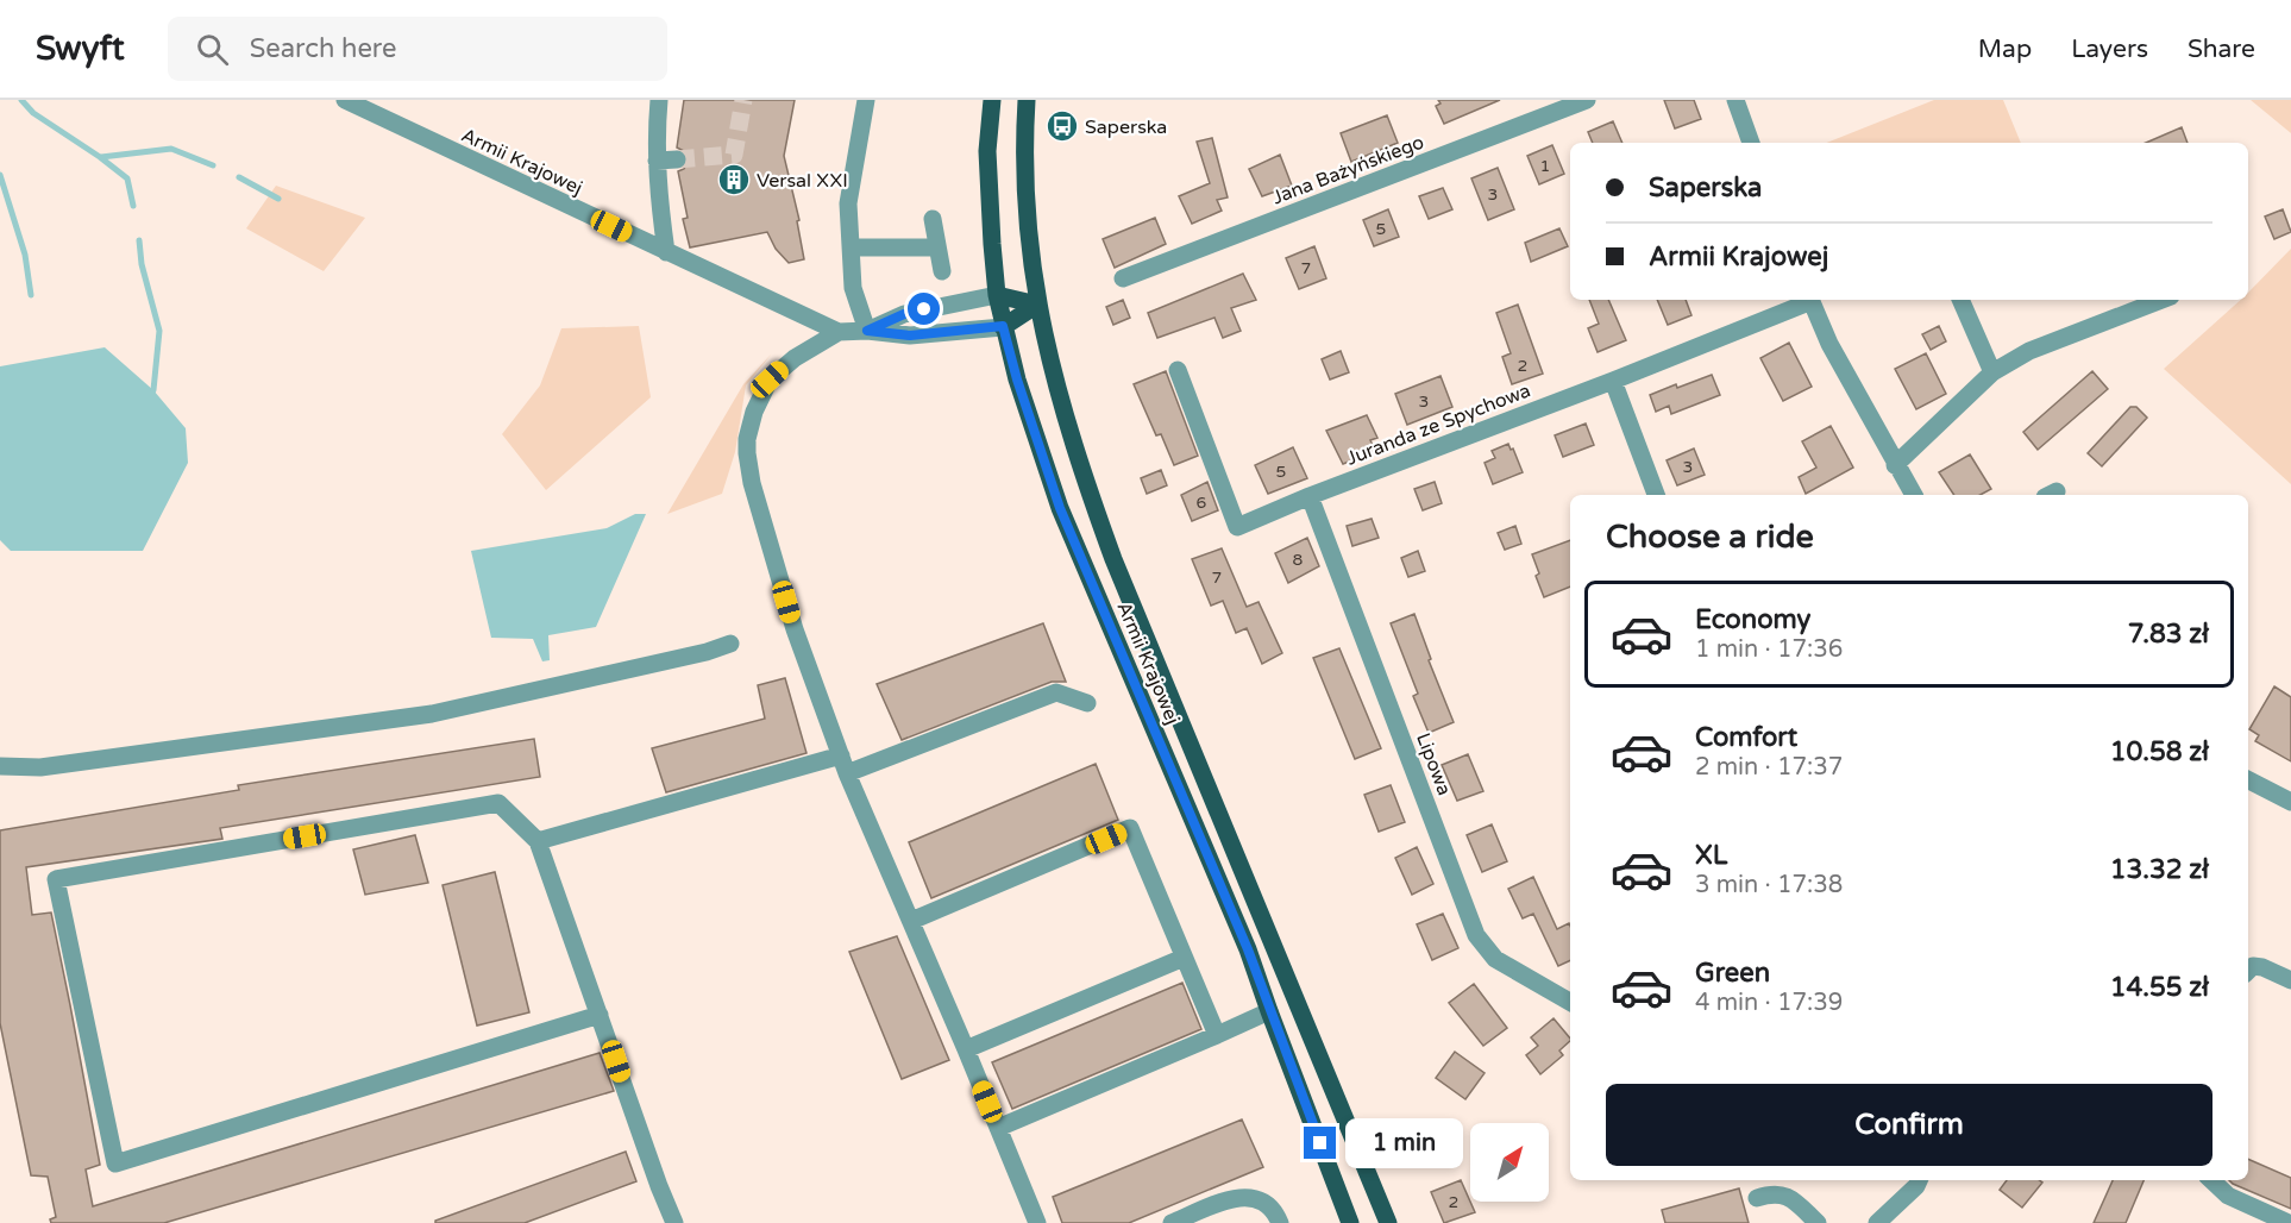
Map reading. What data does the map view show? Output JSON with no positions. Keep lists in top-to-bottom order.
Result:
{
  "streets": {
    "main road": ["Armii Krajowej"],
    "street": ["Jana Bażyńskiego", "Juranda ze Spychowa", "Lipowa"]
  },
  "crossings": [
    ["Juranda ze Spychowa", "Lipowa"]
  ],
  "places": {
    "bus stop": ["Saperska"],
    "building": ["Versal XXI"]
  },
  "house_numbers": [
    "1",
    "3",
    "5",
    "7",
    "2",
    "3",
    "3",
    "5",
    "6",
    "8",
    "7",
    "2"
  ],
  "north": "top right",
  "page": {
    "header": "Swyft",
    "search": "Search here",
    "nav": ["Map", "Layers", "Share"],
    "banner": ["Saperska", "Armii Krajowej"],
    "heading": "Choose a ride",
    "list": [
      {
        "name": "Economy",
        "note": "1 min · 17:36",
        "value": "7.83 zł"
      },
      {
        "name": "Comfort",
        "note": "2 min · 17:37",
        "value": "10.58 zł"
      },
      {
        "name": "XL",
        "note": "3 min · 17:38",
        "value": "13.32 zł"
      },
      {
        "name": "Green",
        "note": "4 min · 17:39",
        "value": "14.55 zł"
      }
    ],
    "buttons": "Confirm",
    "bubble": "1 min"
  }
}
